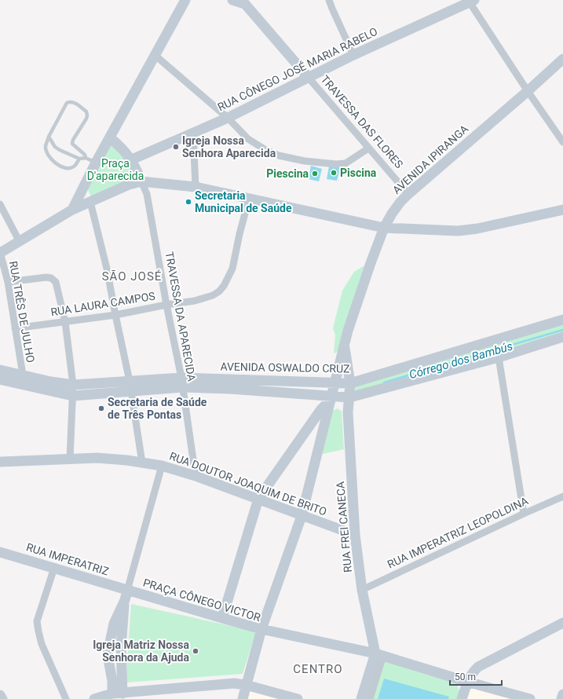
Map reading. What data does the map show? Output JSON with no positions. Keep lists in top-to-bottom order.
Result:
{
  "streets": {
    "street": [
      "RUA CÔNEGO JOSÉ MARIA RABELO",
      "TRAVESSA DAS FLORES",
      "AVENIDA IPIRANGA",
      "RUA LAURA CAMPOS",
      "RUA TRÊS DE JULHO",
      "TRAVESSA DA APARECIDA",
      "AVENIDA OSWALDO CRUZ",
      "RUA DOUTOR JOAQUIM DE BRITO",
      "RUA FREI CANECA",
      "RUA IMPERATRIZ LEOPOLDINA",
      "RUA IMPERATRIZ",
      "PRAÇA CÔNEGO VICTOR"
    ]
  },
  "crossings": [
    ["RUA CÔNEGO JOSÉ MARIA RABELO", "TRAVESSA DAS FLORES"],
    ["TRAVESSA DAS FLORES", "AVENIDA IPIRANGA"],
    ["AVENIDA IPIRANGA", "AVENIDA OSWALDO CRUZ"],
    ["AVENIDA IPIRANGA", "RUA DOUTOR JOAQUIM DE BRITO"],
    ["AVENIDA IPIRANGA", "RUA FREI CANECA"],
    ["AVENIDA IPIRANGA", "PRAÇA CÔNEGO VICTOR"],
    ["RUA LAURA CAMPOS", "RUA TRÊS DE JULHO"],
    ["RUA LAURA CAMPOS", "TRAVESSA DA APARECIDA"],
    ["RUA TRÊS DE JULHO", "AVENIDA OSWALDO CRUZ"],
    ["TRAVESSA DA APARECIDA", "AVENIDA OSWALDO CRUZ"],
    ["TRAVESSA DA APARECIDA", "RUA DOUTOR JOAQUIM DE BRITO"],
    ["AVENIDA OSWALDO CRUZ", "RUA FREI CANECA"],
    ["RUA DOUTOR JOAQUIM DE BRITO", "RUA FREI CANECA"],
    ["RUA FREI CANECA", "RUA IMPERATRIZ LEOPOLDINA"],
    ["RUA IMPERATRIZ", "PRAÇA CÔNEGO VICTOR"]
  ],
  "districts": ["SÃO JOSÉ", "CENTRO"],
  "water": ["Córrego dos Bambús"],
  "parks": ["Praça D'aparecida"],
  "places": [
    "Igreja Nossa Senhora Aparecida",
    "Piscina",
    "Piescina",
    "Secretaria Municipal de Saúde",
    "Secretaria de Saúde de Três Pontas",
    "Igreja Matriz Nossa Senhora da Ajuda"
  ],
  "scale_bar": "50 m"
}
